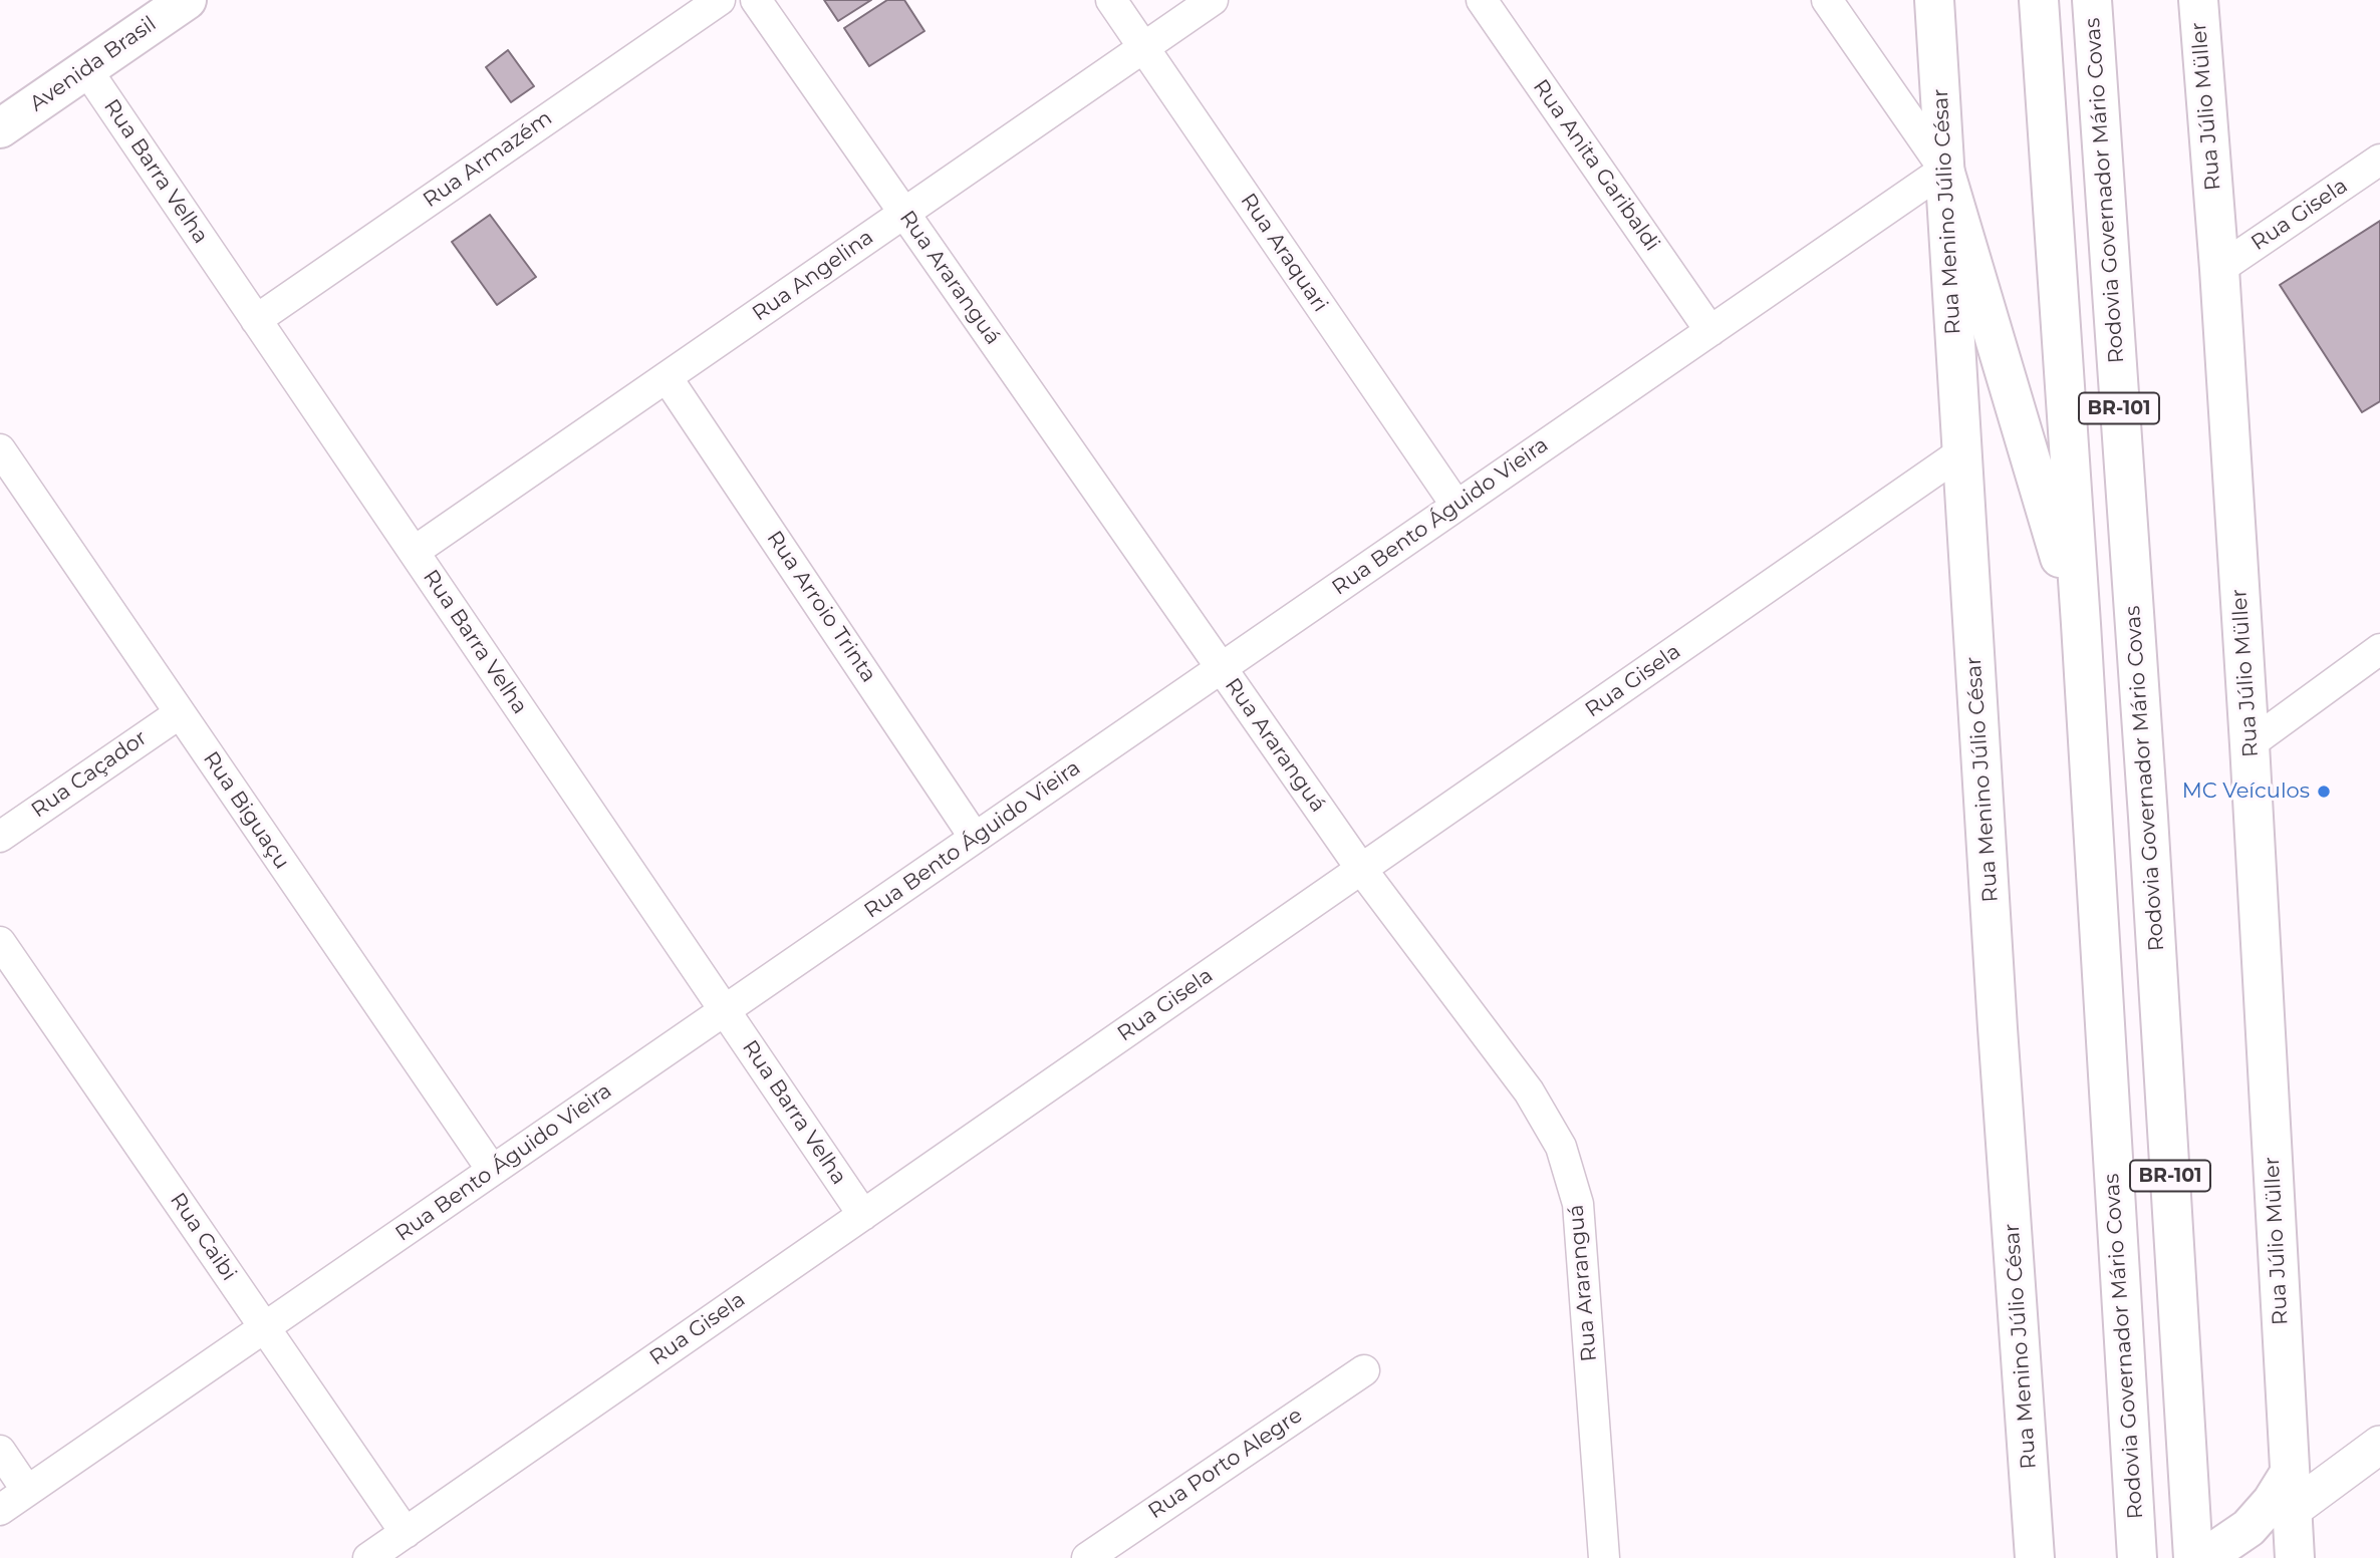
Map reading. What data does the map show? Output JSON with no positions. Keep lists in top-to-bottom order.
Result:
{
  "streets": {
    "main road": [
      "Avenida Brasil",
      "Rua Júlio Müller",
      "Rodovia Governador Mário Covas",
      "Rua Menino Júlio César",
      "BR-101"
    ],
    "street": [
      "Rua Armazém",
      "Rua Anita Garibaldi",
      "Rua Barra Velha",
      "Rua Gisela",
      "Rua Araquari",
      "Rua Angelina",
      "Rua Araranguá",
      "Rua Bento Águido Vieira",
      "Rua Arroio Trinta",
      "Rua Caçador",
      "Rua Biguaçu",
      "Rua Caibi",
      "Rua Porto Alegre"
    ]
  },
  "crossings": [
    ["Avenida Brasil", "Rua Barra Velha"],
    ["Rua Júlio Müller", "Rua Gisela"],
    ["Rua Armazém", "Rua Barra Velha"],
    ["Rua Anita Garibaldi", "Rua Bento Águido Vieira"],
    ["Rua Barra Velha", "Rua Gisela"],
    ["Rua Barra Velha", "Rua Angelina"],
    ["Rua Barra Velha", "Rua Bento Águido Vieira"],
    ["Rua Menino Júlio César", "Rua Gisela"],
    ["Rua Menino Júlio César", "Rua Bento Águido Vieira"],
    ["Rua Gisela", "Rua Araranguá"],
    ["Rua Gisela", "Rua Caibi"],
    ["Rua Araquari", "Rua Angelina"],
    ["Rua Araquari", "Rua Bento Águido Vieira"],
    ["Rua Angelina", "Rua Araranguá"],
    ["Rua Angelina", "Rua Arroio Trinta"],
    ["Rua Araranguá", "Rua Bento Águido Vieira"],
    ["Rua Bento Águido Vieira", "Rua Arroio Trinta"],
    ["Rua Bento Águido Vieira", "Rua Biguaçu"],
    ["Rua Bento Águido Vieira", "Rua Caibi"],
    ["Rua Caçador", "Rua Biguaçu"]
  ],
  "places": ["MC Veículos"]
}
